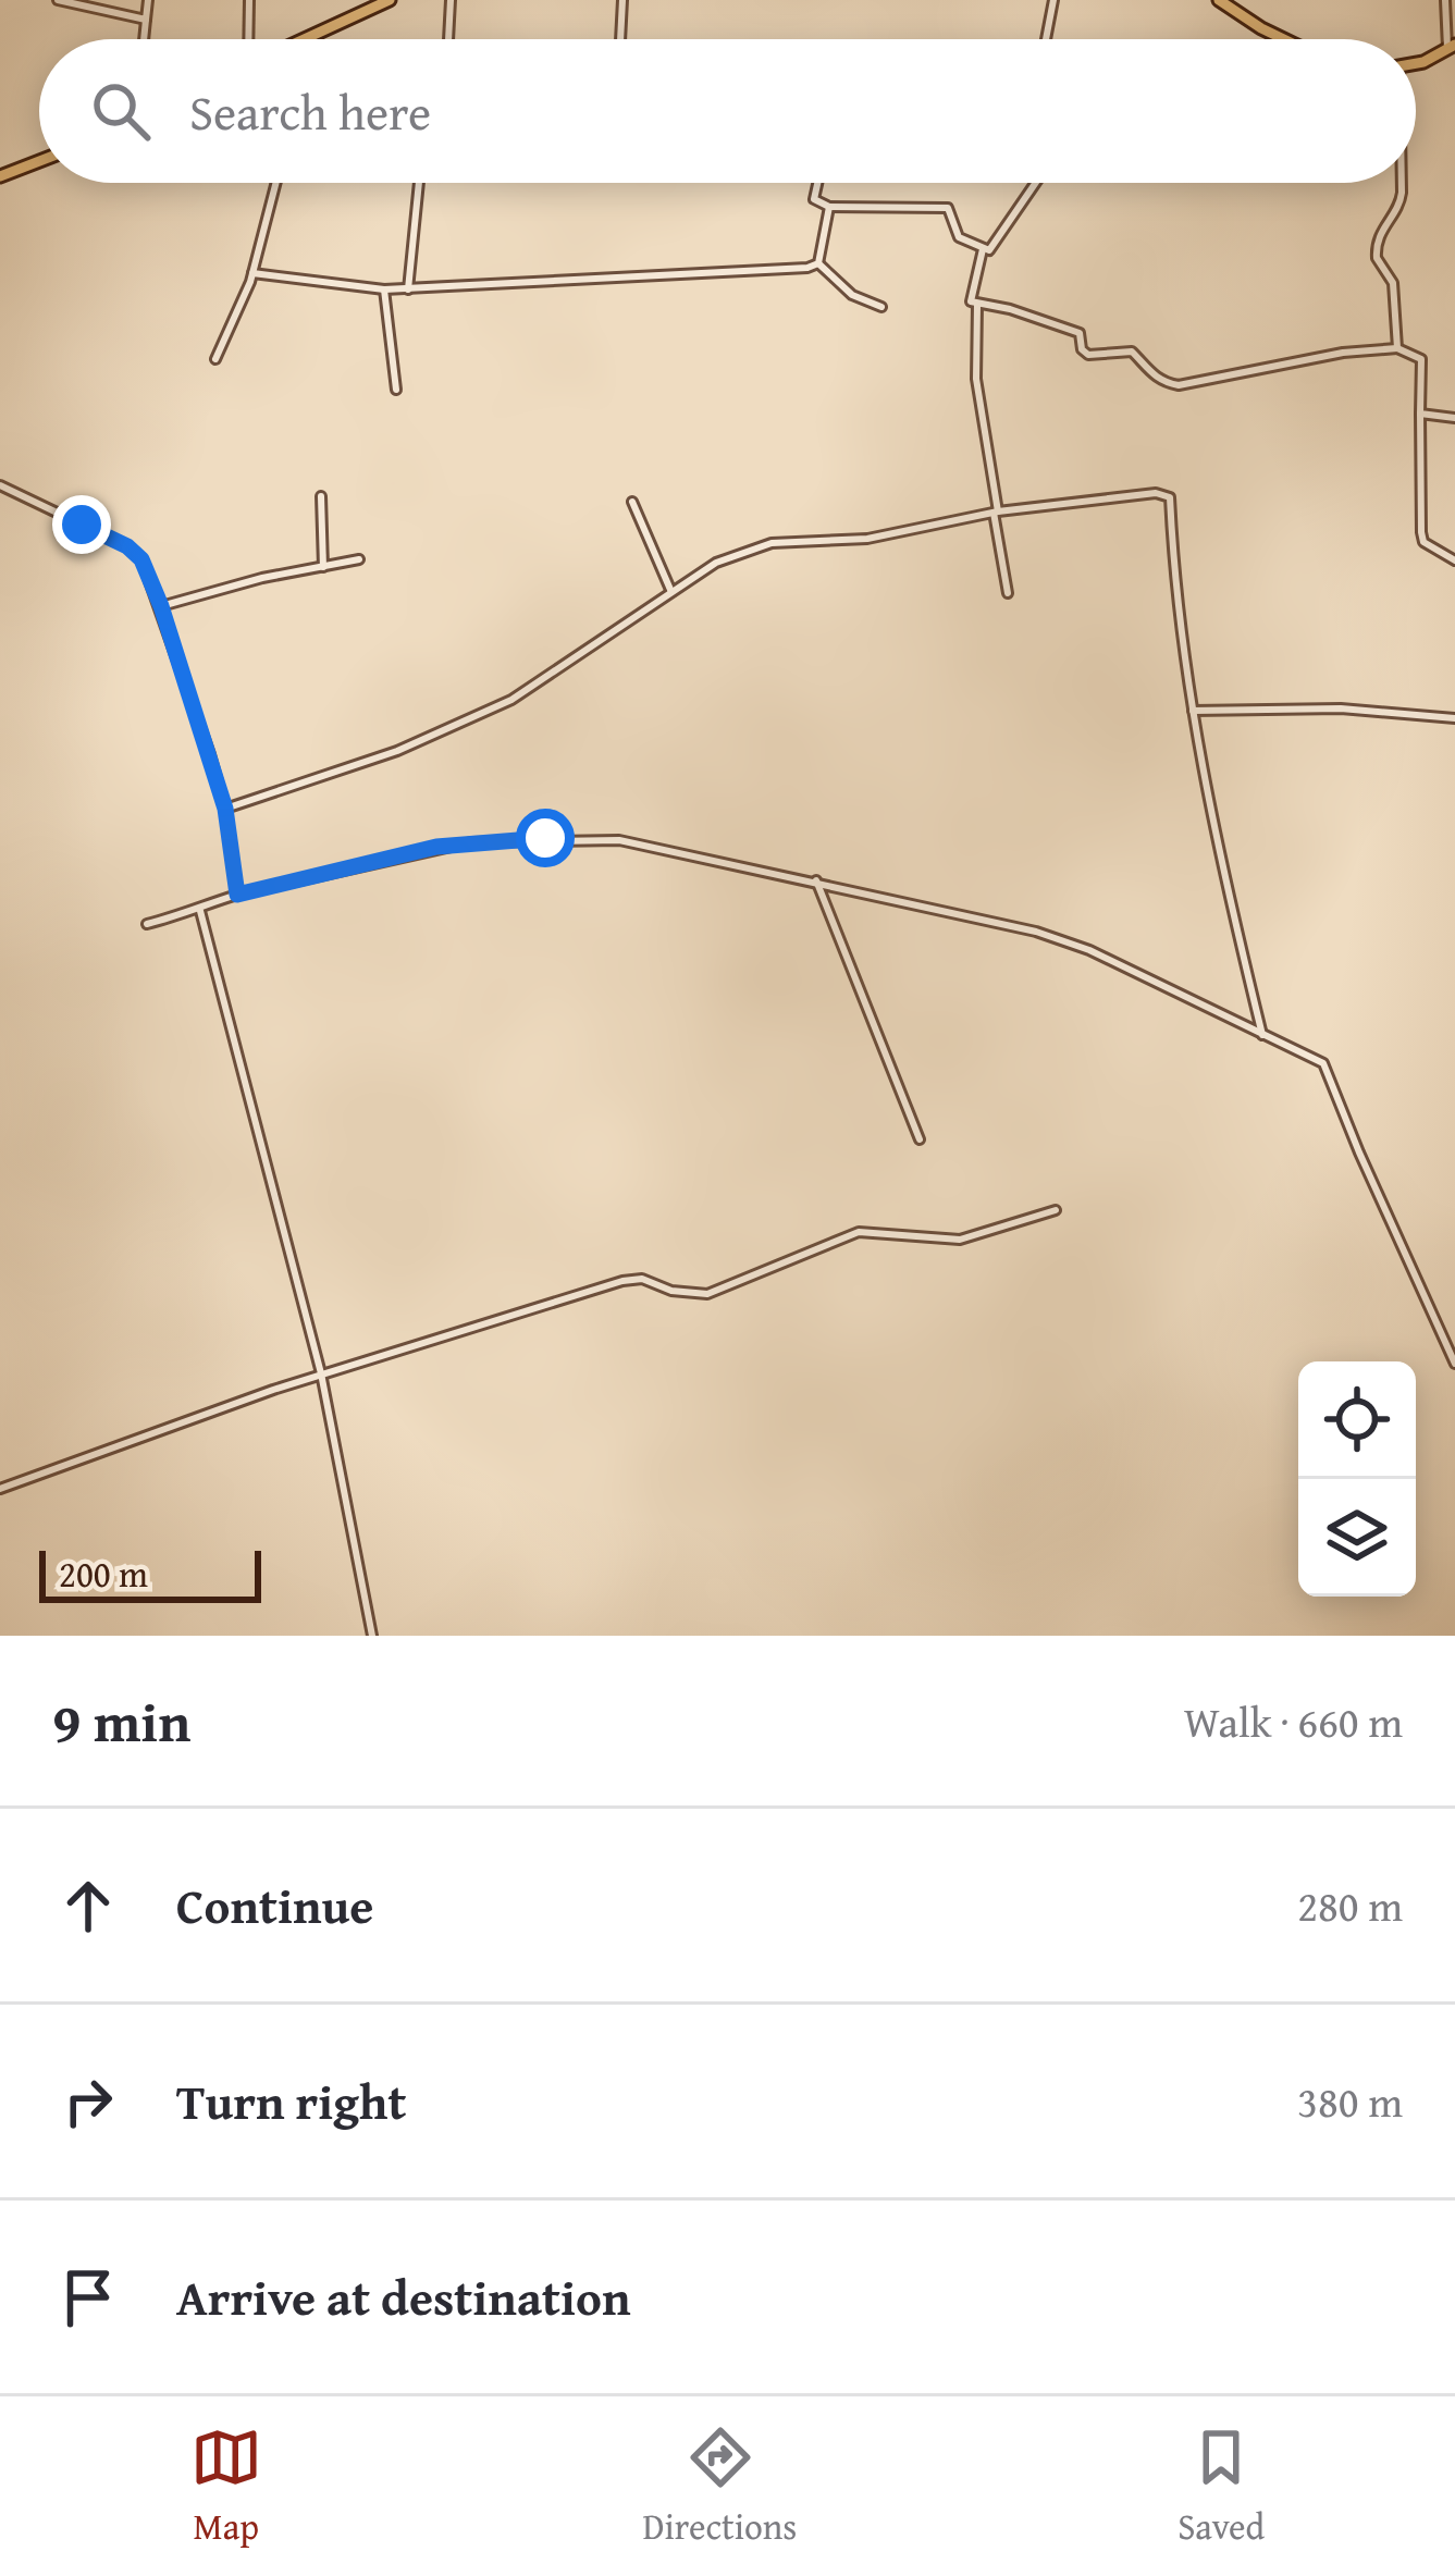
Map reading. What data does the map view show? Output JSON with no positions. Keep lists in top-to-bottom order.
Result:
{
  "scale_bar": "200 m",
  "page": {
    "search": "Search here",
    "scale": "200 m",
    "heading": ["9 min", "Walk · 660 m"],
    "list": [
      ["Continue", "280 m"],
      ["Turn right", "380 m"],
      "Arrive at destination"
    ],
    "nav": ["Map", "Directions", "Saved"]
  }
}
